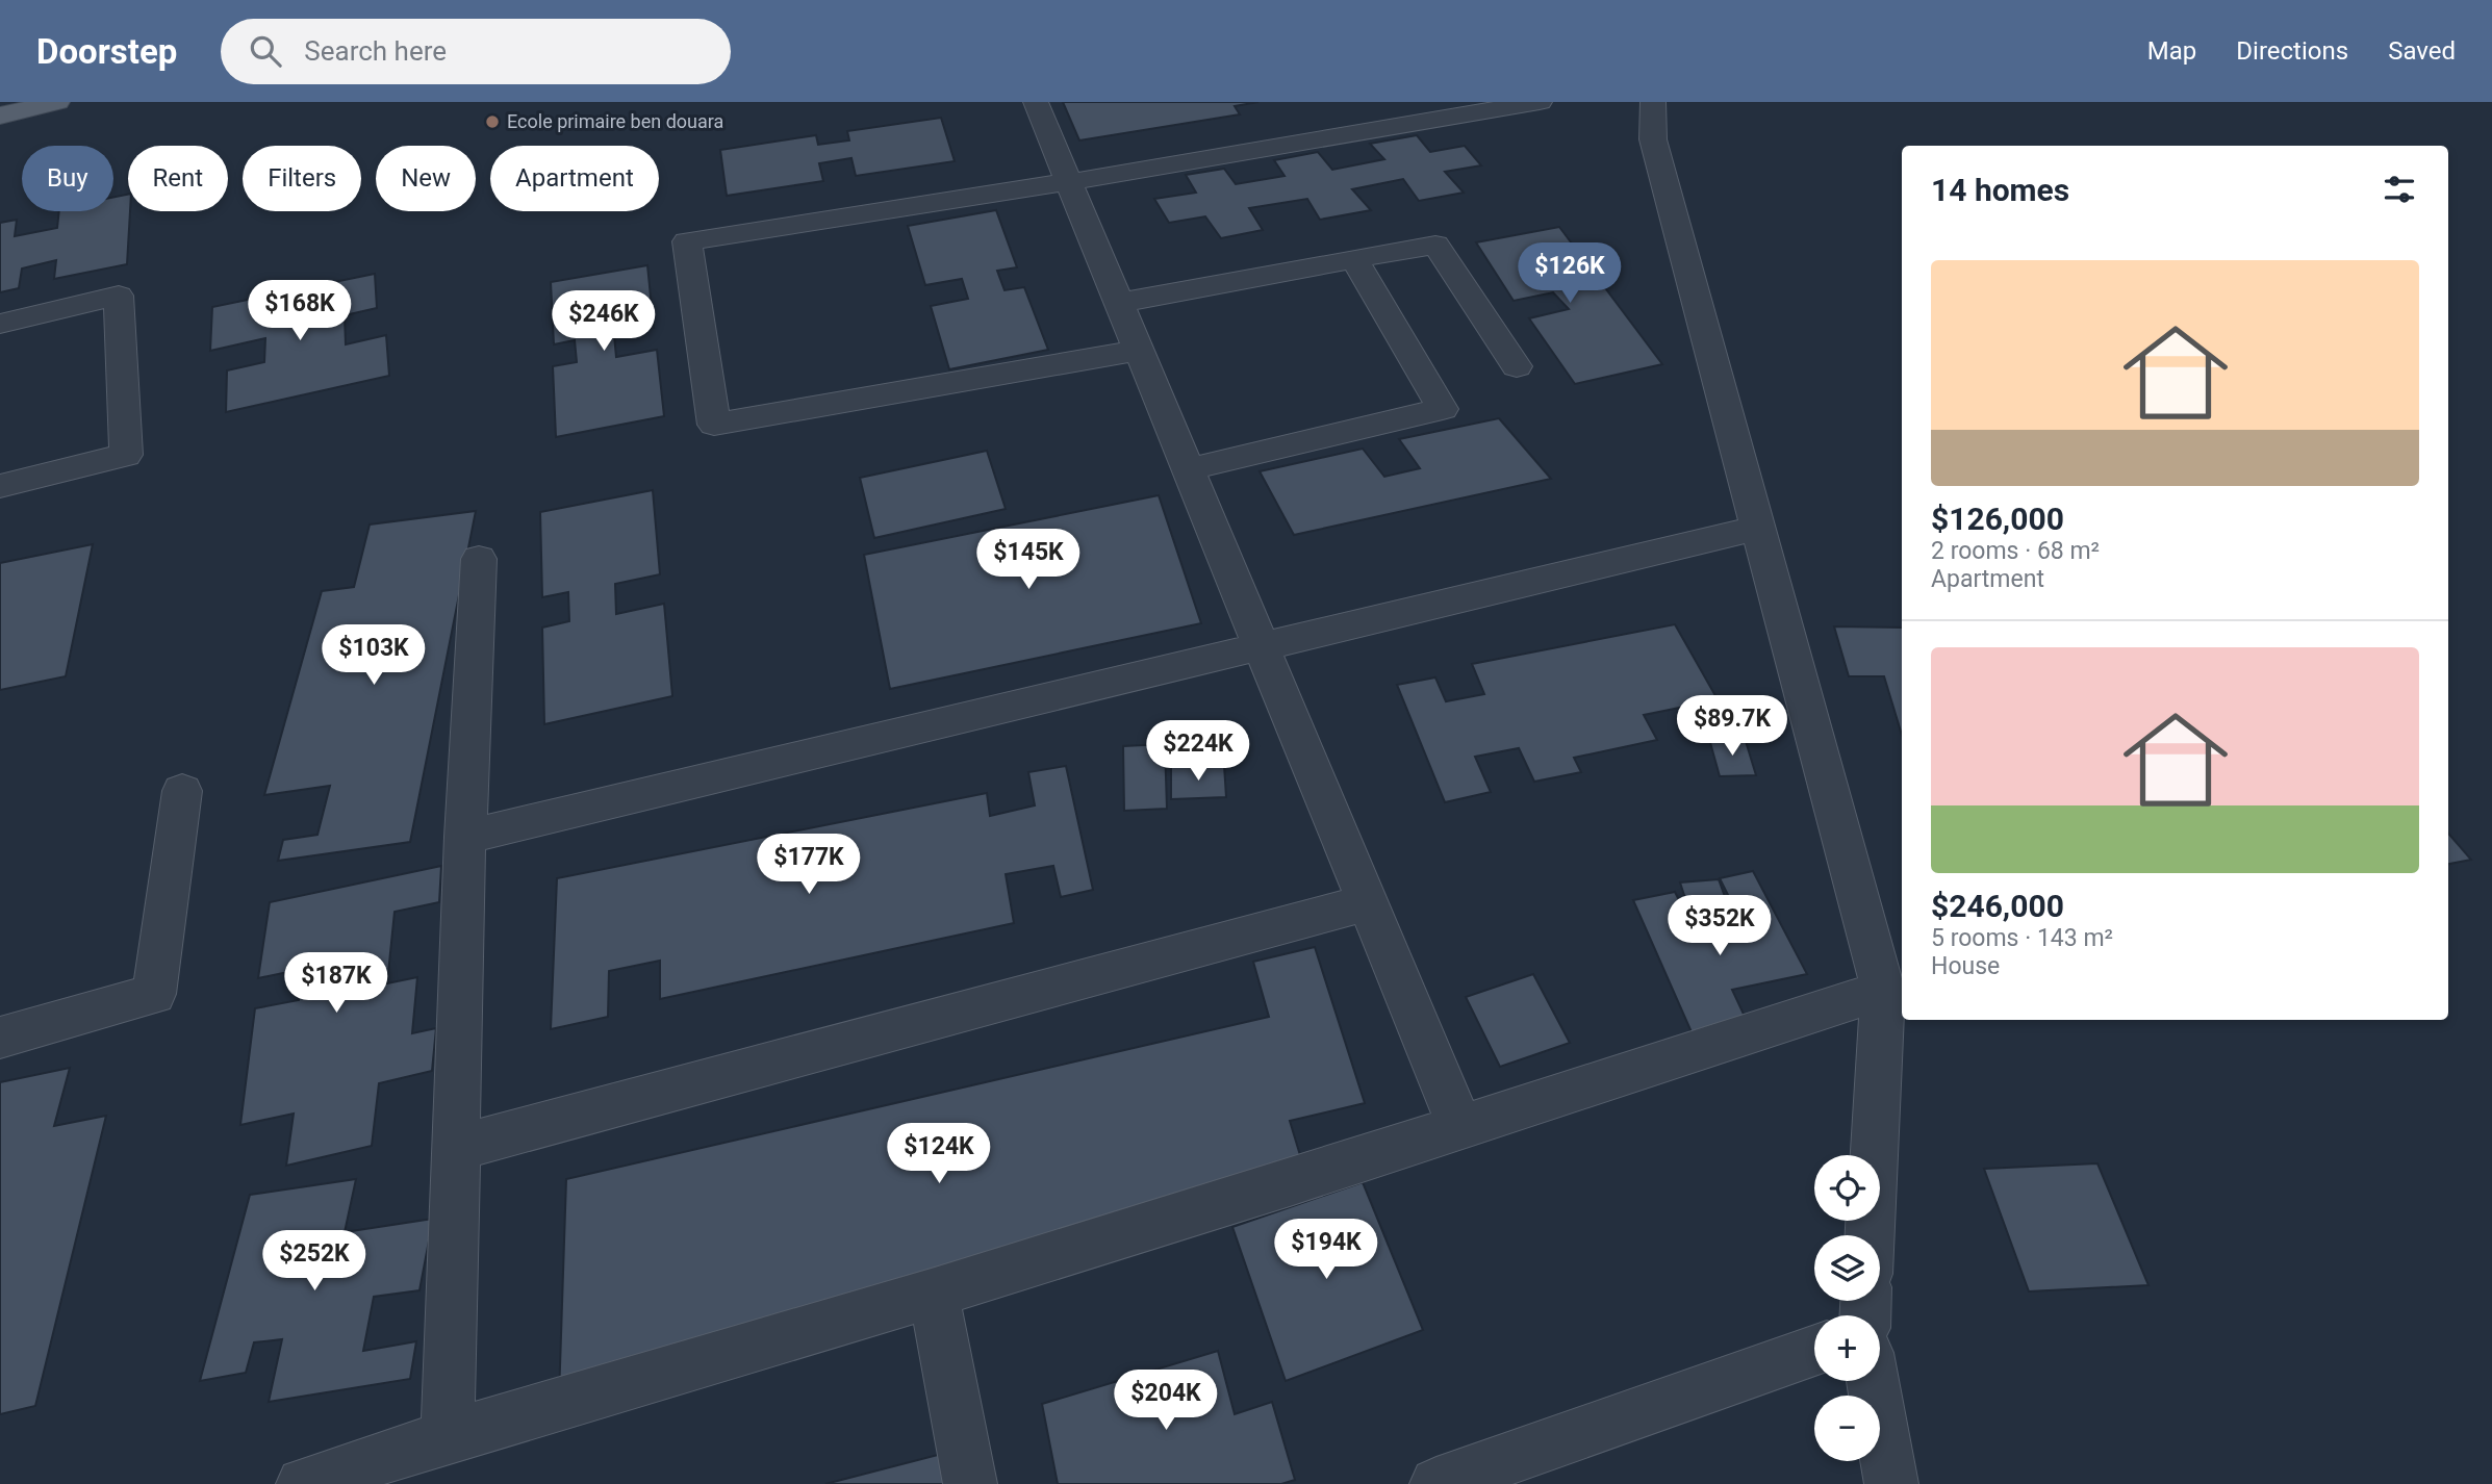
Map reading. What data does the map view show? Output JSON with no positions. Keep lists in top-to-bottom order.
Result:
{
  "places": ["Ecole primaire ben douara"],
  "page": {
    "header": "Doorstep",
    "search": "Search here",
    "nav": ["Map", "Directions", "Saved"],
    "chip": [
      "Buy",
      "Rent",
      "Filters",
      "New",
      "Apartment"
    ],
    "heading": "14 homes",
    "list": [
      {
        "name": "$126,000",
        "note": "2 rooms · 68 m² · Apartment"
      },
      {
        "name": "$246,000",
        "note": "5 rooms · 143 m² · House"
      }
    ],
    "price": [
      "$126K",
      "$168K",
      "$246K",
      "$145K",
      "$103K",
      "$89.7K",
      "$224K",
      "$177K",
      "$352K",
      "$187K",
      "$124K",
      "$194K",
      "$252K",
      "$204K"
    ],
    "map_buttons": ["+", "−"]
  }
}
